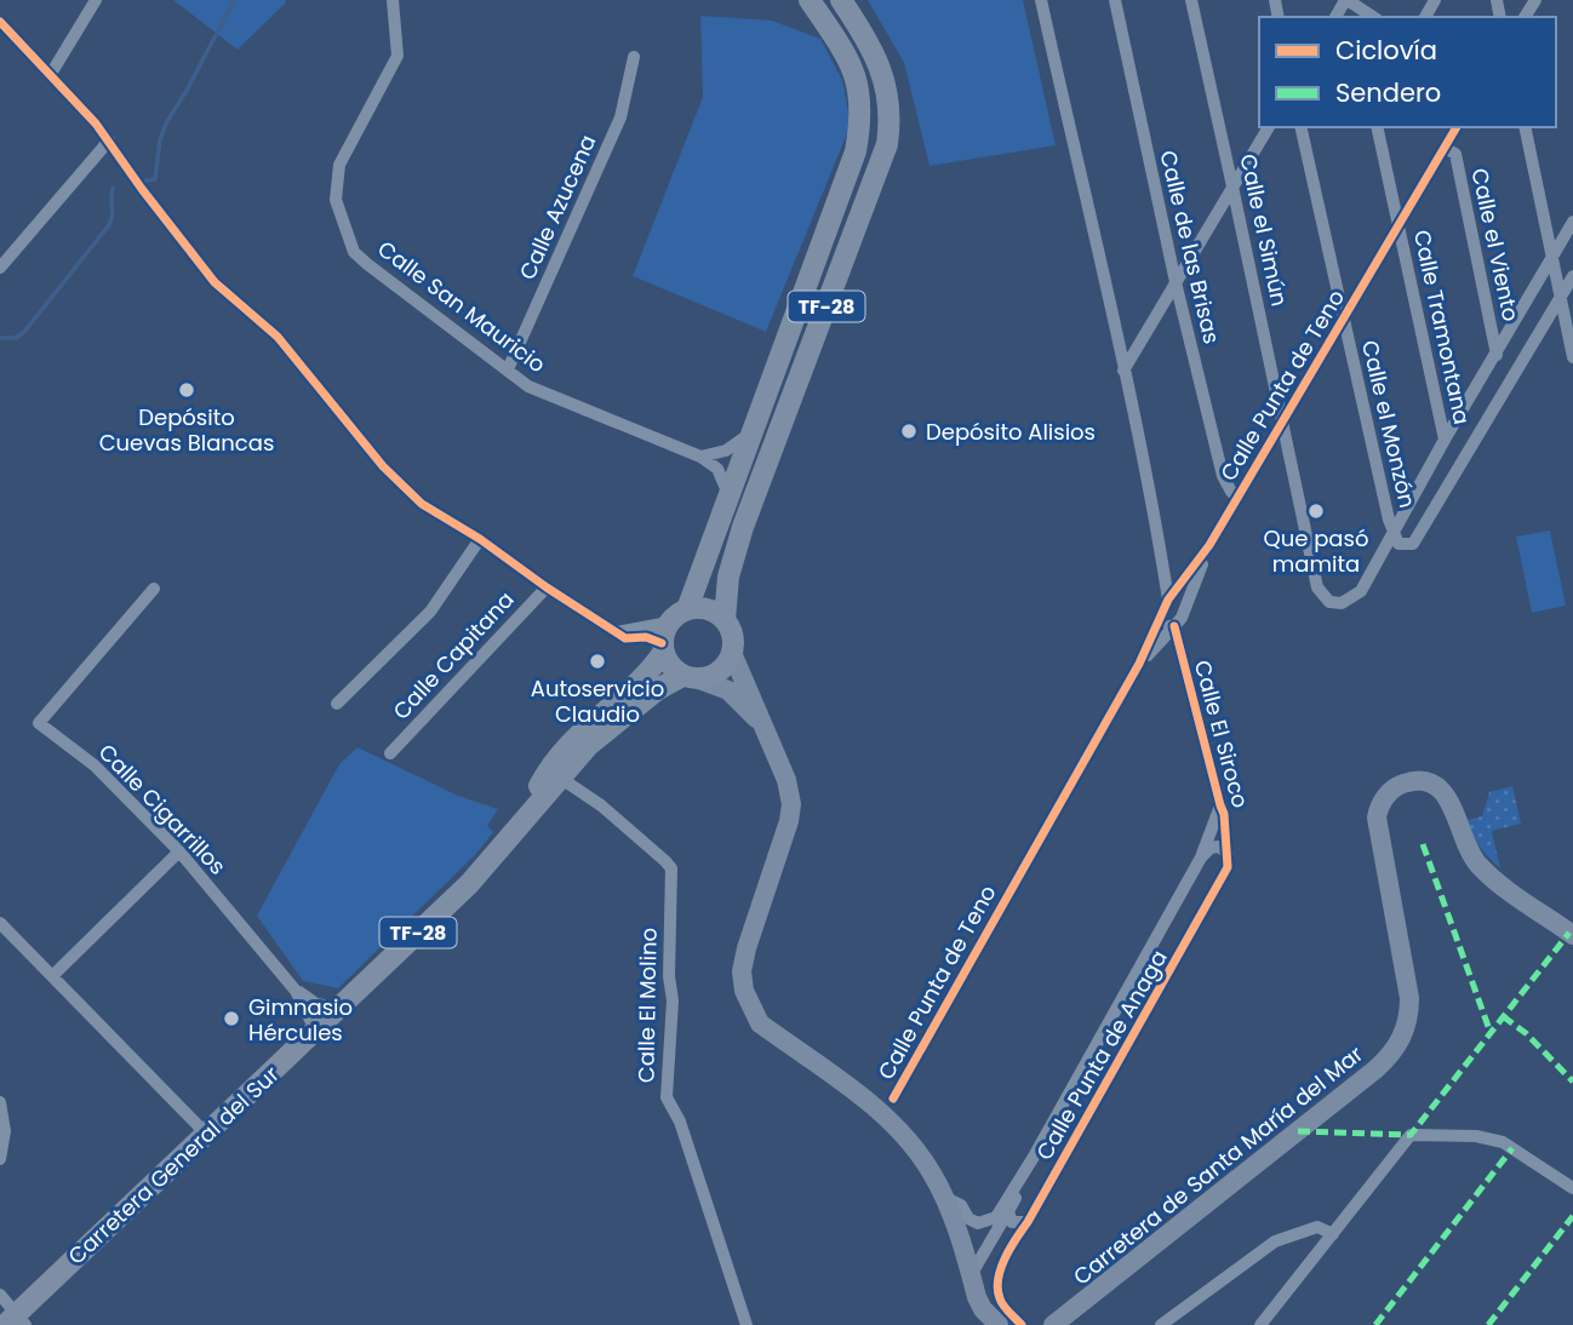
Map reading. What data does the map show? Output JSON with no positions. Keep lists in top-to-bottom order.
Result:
{
  "streets": {
    "main road": ["TF-28", "Carretera General del Sur", "Carretera de Santa María del Mar"],
    "street": [
      "Calle Azucena",
      "Calle el Simún",
      "Calle el Viento",
      "Calle de las Brisas",
      "Calle San Mauricio",
      "Calle Tramontana",
      "Calle Punta de Teno",
      "Calle el Monzón",
      "Calle Capitana",
      "Calle El Siroco",
      "Calle Cigarrillos",
      "Calle El Molino",
      "Calle Punta de Anaga"
    ]
  },
  "crossings": [
    ["Calle Azucena", "Calle San Mauricio"],
    ["Calle el Simún", "Calle Punta de Teno"],
    ["Calle el Simún", "Calle el Monzón"],
    ["Calle el Viento", "Calle Punta de Teno"],
    ["Calle de las Brisas", "Calle Punta de Teno"],
    ["Calle San Mauricio", "TF-28"],
    ["TF-28", "Carretera General del Sur"],
    ["Calle Tramontana", "Calle Punta de Teno"],
    ["Calle Punta de Teno", "Calle el Monzón"],
    ["Calle Punta de Teno", "Calle El Siroco"],
    ["Calle El Siroco", "Calle Punta de Anaga"],
    ["Calle El Molino", "Carretera General del Sur"]
  ],
  "places": [
    "Depósito Cuevas Blancas",
    "Depósito Alisios",
    "Que pasó mamita",
    "Autoservicio Claudio",
    "Gimnasio Hércules"
  ],
  "legend": ["Ciclovía", "Sendero"]
}
